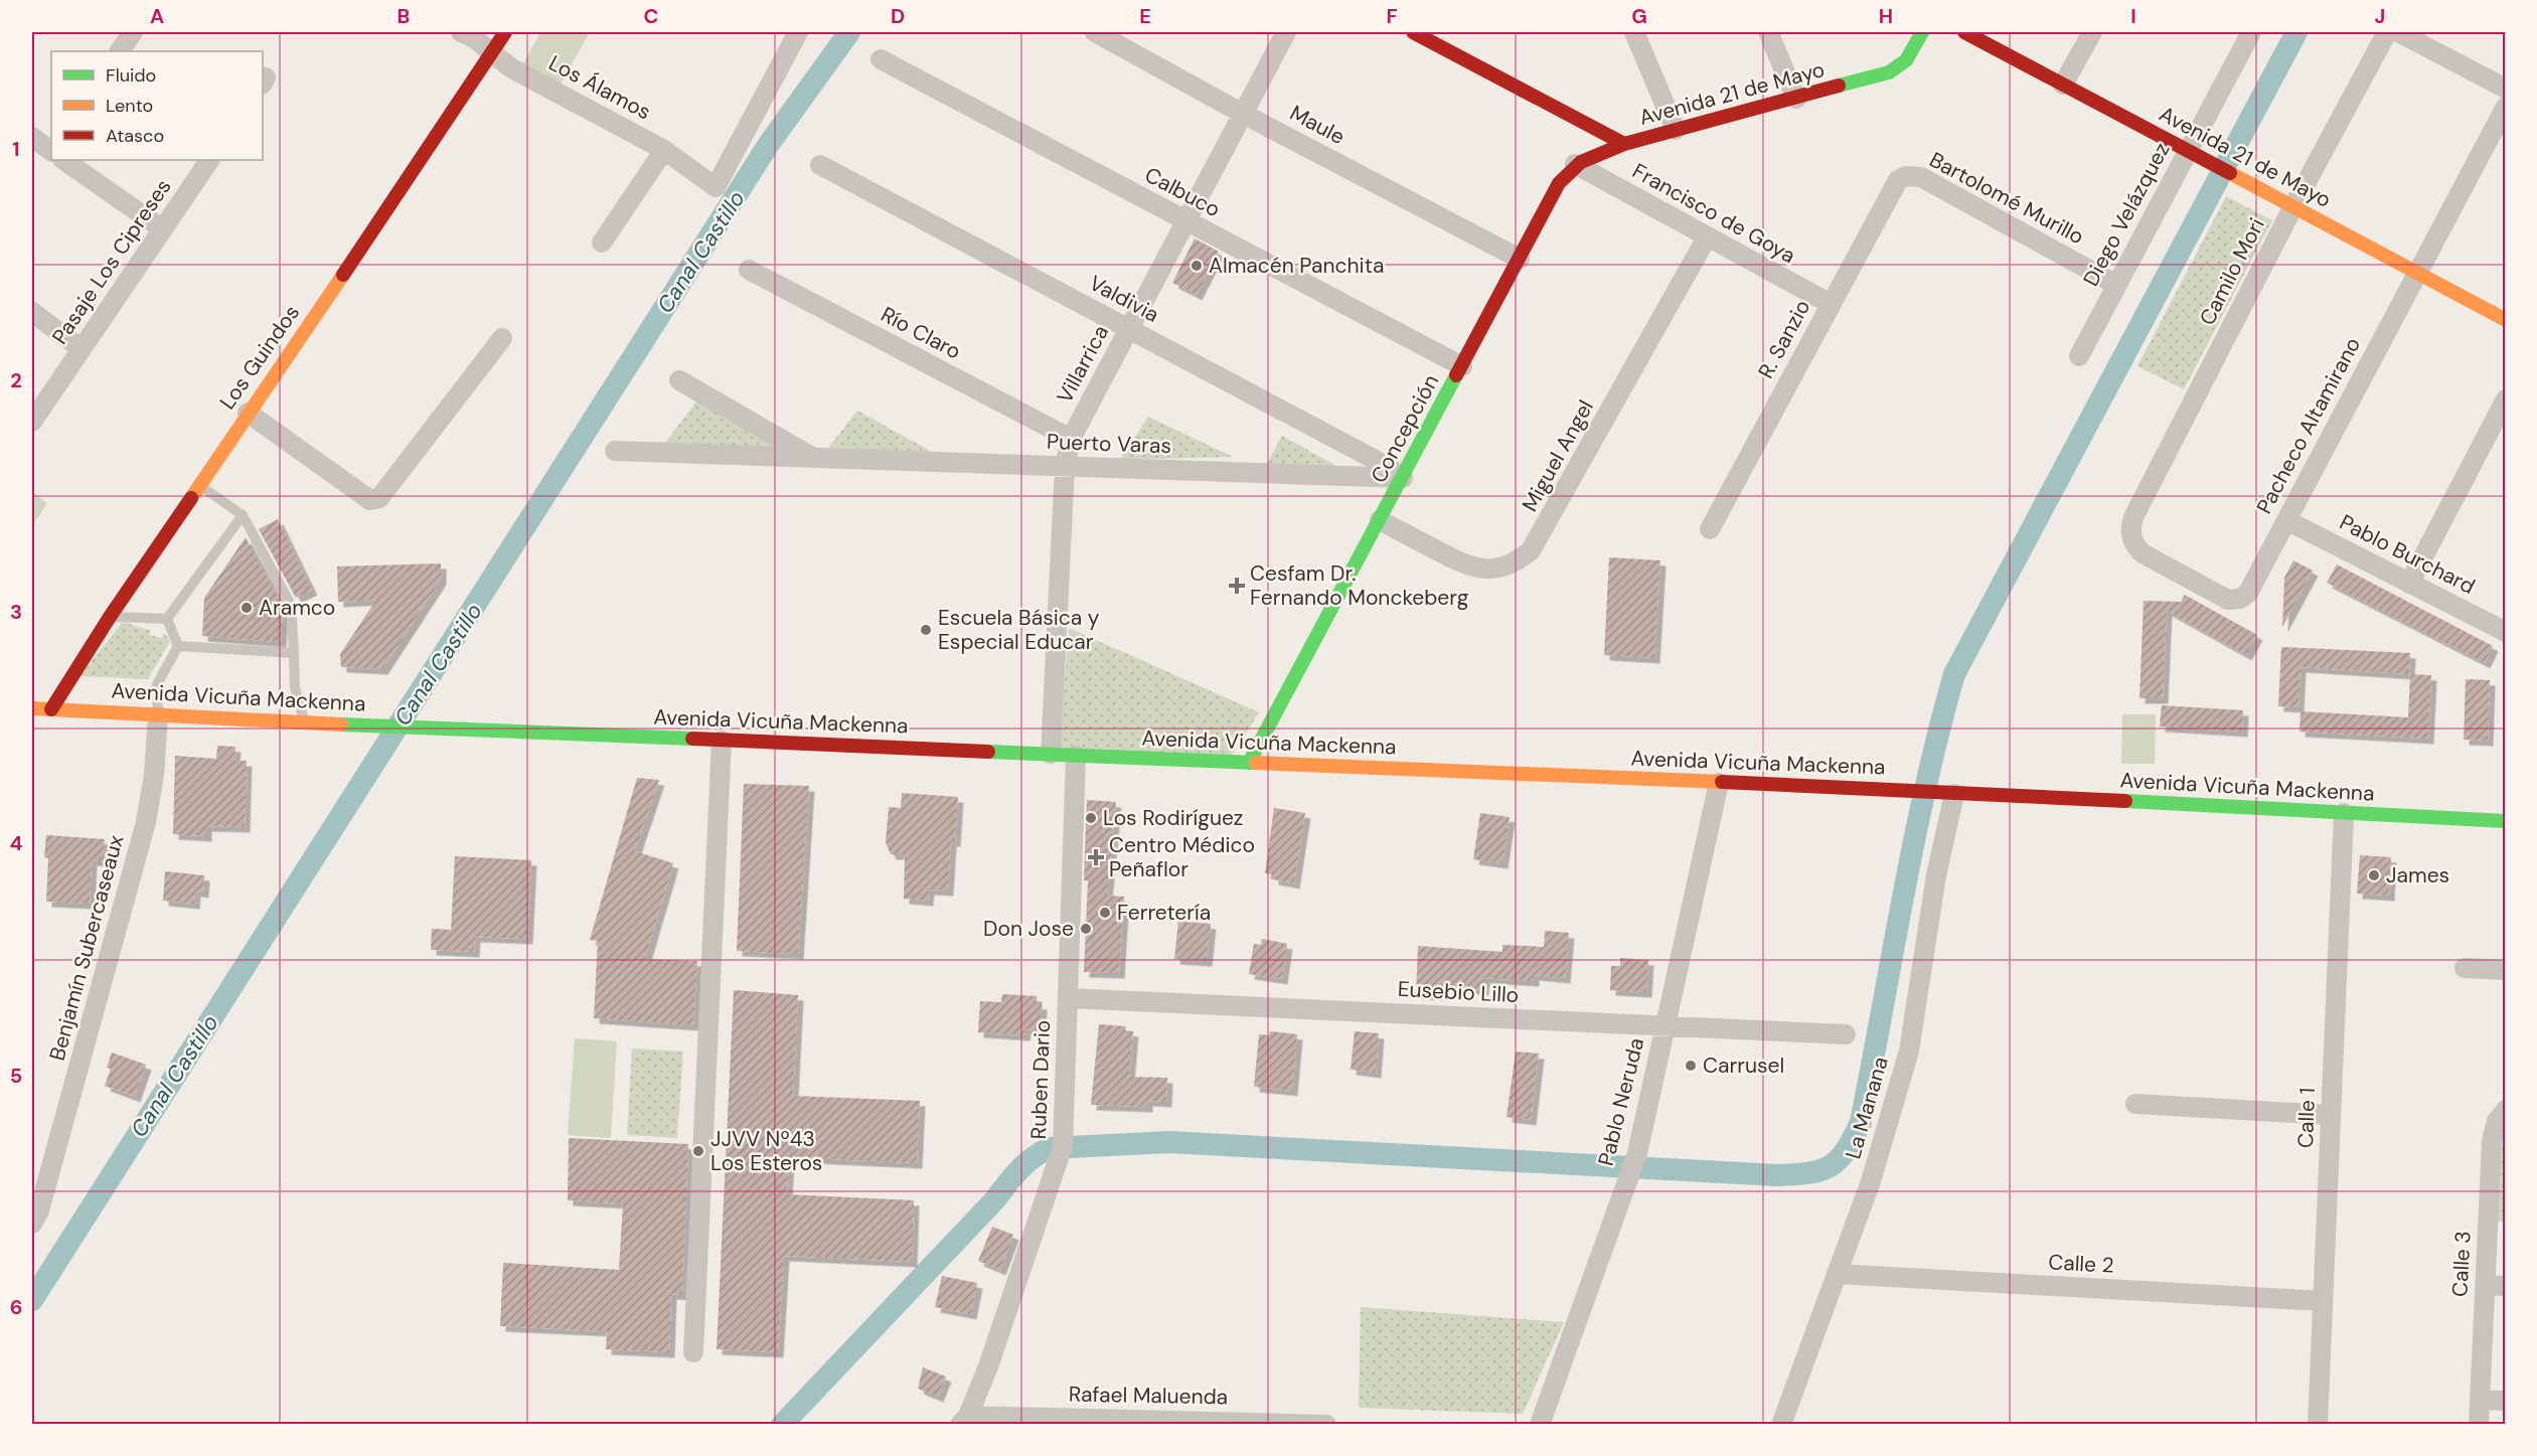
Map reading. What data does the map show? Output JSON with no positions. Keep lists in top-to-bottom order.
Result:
{
  "streets": {
    "street": [
      "Los Álamos",
      "Avenida 21 de Mayo",
      "Maule",
      "Calbuco",
      "Bartolomé Murillo",
      "Francisco de Goya",
      "Diego Velázquez",
      "Pasaje Los Cipreses",
      "Camilo Mori",
      "Valdivia",
      "Río Claro",
      "R. Sanzio",
      "Los Guindos",
      "Villarrica",
      "Pacheco Altamirano",
      "Concepción",
      "Puerto Varas",
      "Miguel Angel",
      "Pablo Burchard",
      "Avenida Vicuña Mackenna",
      "Benjamín Subercaseaux",
      "Eusebio Lillo",
      "Ruben Dario",
      "Pablo Neruda",
      "La Manana",
      "Calle 1",
      "Calle 2",
      "Calle 3",
      "Rafael Maluenda"
    ]
  },
  "crossings": [
    ["Los Álamos", "Los Guindos"],
    ["Avenida 21 de Mayo", "Diego Velázquez"],
    ["Avenida 21 de Mayo", "Camilo Mori"],
    ["Avenida 21 de Mayo", "Pacheco Altamirano"],
    ["Maule", "Villarrica"],
    ["Maule", "Concepción"],
    ["Calbuco", "Villarrica"],
    ["Calbuco", "Concepción"],
    ["Bartolomé Murillo", "Diego Velázquez"],
    ["Bartolomé Murillo", "R. Sanzio"],
    ["Francisco de Goya", "R. Sanzio"],
    ["Francisco de Goya", "Concepción"],
    ["Francisco de Goya", "Miguel Angel"],
    ["Camilo Mori", "Pacheco Altamirano"],
    ["Valdivia", "Villarrica"],
    ["Valdivia", "Concepción"],
    ["Valdivia", "Puerto Varas"],
    ["Río Claro", "Villarrica"],
    ["Los Guindos", "Avenida Vicuña Mackenna"],
    ["Villarrica", "Puerto Varas"],
    ["Villarrica", "Avenida Vicuña Mackenna"],
    ["Pacheco Altamirano", "Pablo Burchard"],
    ["Concepción", "Puerto Varas"],
    ["Concepción", "Miguel Angel"],
    ["Concepción", "Avenida Vicuña Mackenna"],
    ["Avenida Vicuña Mackenna", "Benjamín Subercaseaux"],
    ["Avenida Vicuña Mackenna", "Ruben Dario"],
    ["Avenida Vicuña Mackenna", "Pablo Neruda"],
    ["Avenida Vicuña Mackenna", "La Manana"],
    ["Avenida Vicuña Mackenna", "Calle 1"],
    ["Eusebio Lillo", "Ruben Dario"],
    ["Eusebio Lillo", "Pablo Neruda"],
    ["Ruben Dario", "Rafael Maluenda"],
    ["La Manana", "Calle 2"],
    ["Calle 1", "Calle 2"]
  ],
  "water": ["Canal Castillo"],
  "places": {
    "other": [
      "Almacén Panchita",
      "Aramco",
      "Escuela Básica y Especial Educar",
      "Los Rodiríguez",
      "James",
      "Ferretería",
      "Don Jose",
      "Carrusel",
      "JJVV Nº43 Los Esteros"
    ],
    "health": ["Cesfam Dr. Fernando Monckeberg", "Centro Médico Peñaflor"]
  },
  "legend": ["Fluido", "Lento", "Atasco"],
  "grid": {
    "columns": [
      "A",
      "B",
      "C",
      "D",
      "E",
      "F",
      "G",
      "H",
      "I",
      "J"
    ],
    "rows": [
      "1",
      "2",
      "3",
      "4",
      "5",
      "6"
    ]
  }
}
